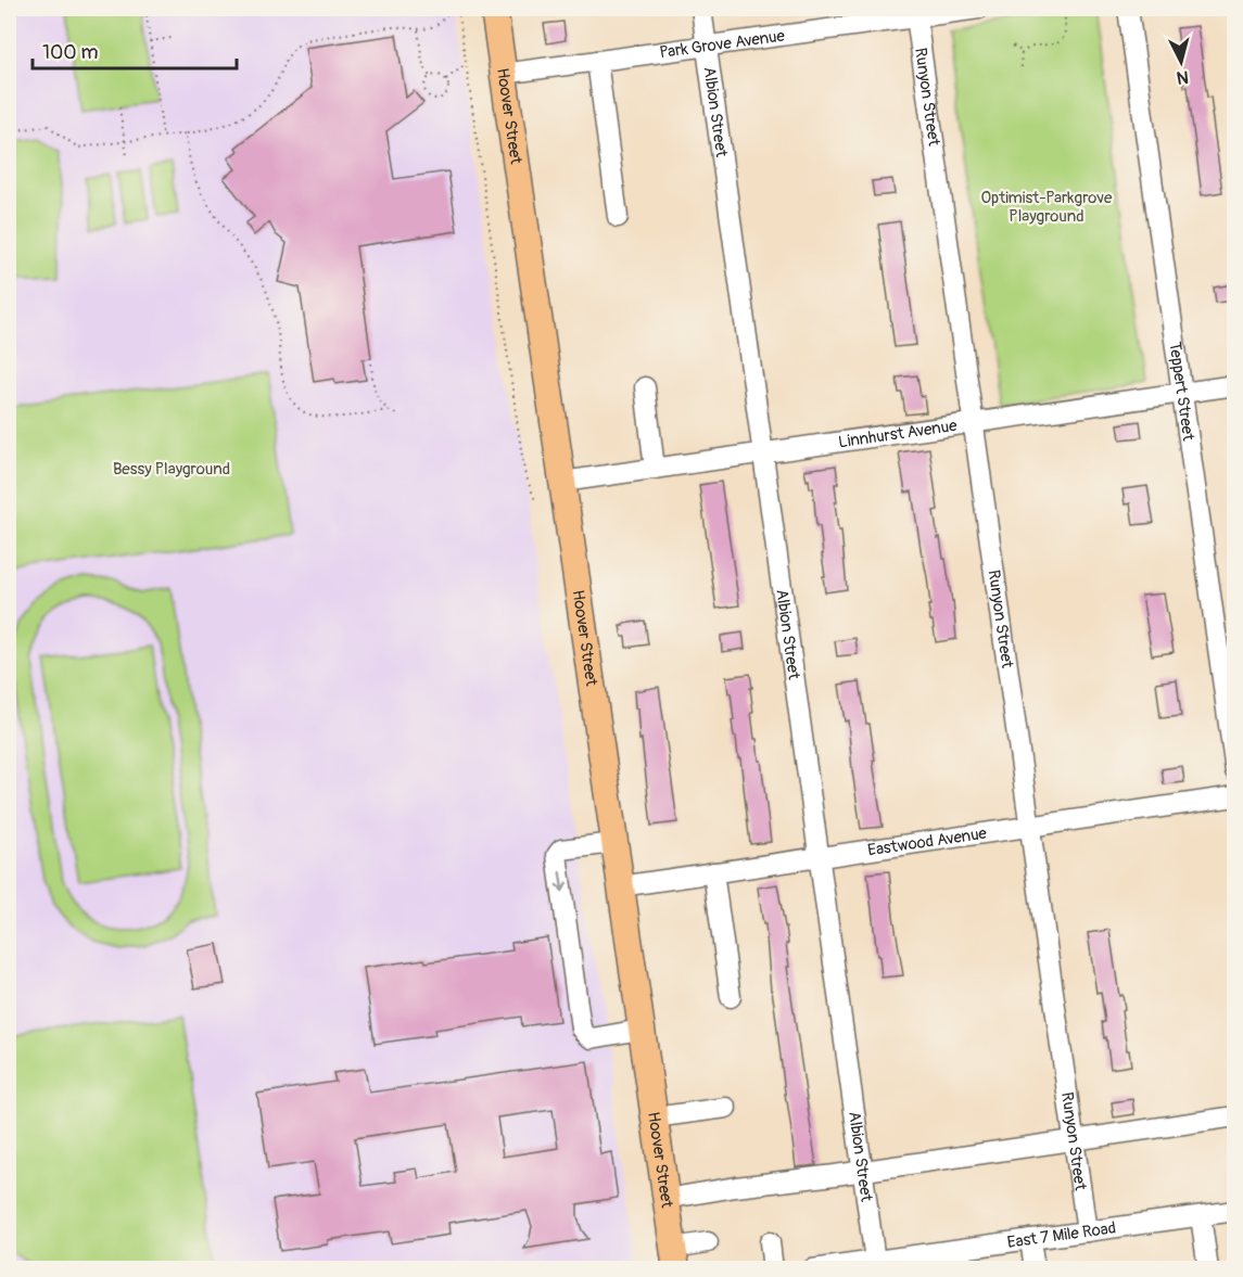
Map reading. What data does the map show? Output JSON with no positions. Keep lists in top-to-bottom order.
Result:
{
  "streets": {
    "main road": ["Hoover Street"],
    "street": [
      "Park Grove Avenue",
      "Runyon Street",
      "Albion Street",
      "Teppert Street",
      "Linnhurst Avenue",
      "Eastwood Avenue",
      "East 7 Mile Road"
    ]
  },
  "crossings": [
    ["Park Grove Avenue", "Runyon Street"],
    ["Park Grove Avenue", "Albion Street"],
    ["Park Grove Avenue", "Hoover Street"],
    ["Runyon Street", "Linnhurst Avenue"],
    ["Runyon Street", "Eastwood Avenue"],
    ["Runyon Street", "East 7 Mile Road"],
    ["Albion Street", "Linnhurst Avenue"],
    ["Albion Street", "Eastwood Avenue"],
    ["Albion Street", "East 7 Mile Road"],
    ["Hoover Street", "Linnhurst Avenue"],
    ["Hoover Street", "Eastwood Avenue"],
    ["Teppert Street", "Linnhurst Avenue"]
  ],
  "parks": ["Optimist-Parkgrove Playground", "Bessy Playground"],
  "scale_bar": "100 m",
  "north": "bottom"
}
